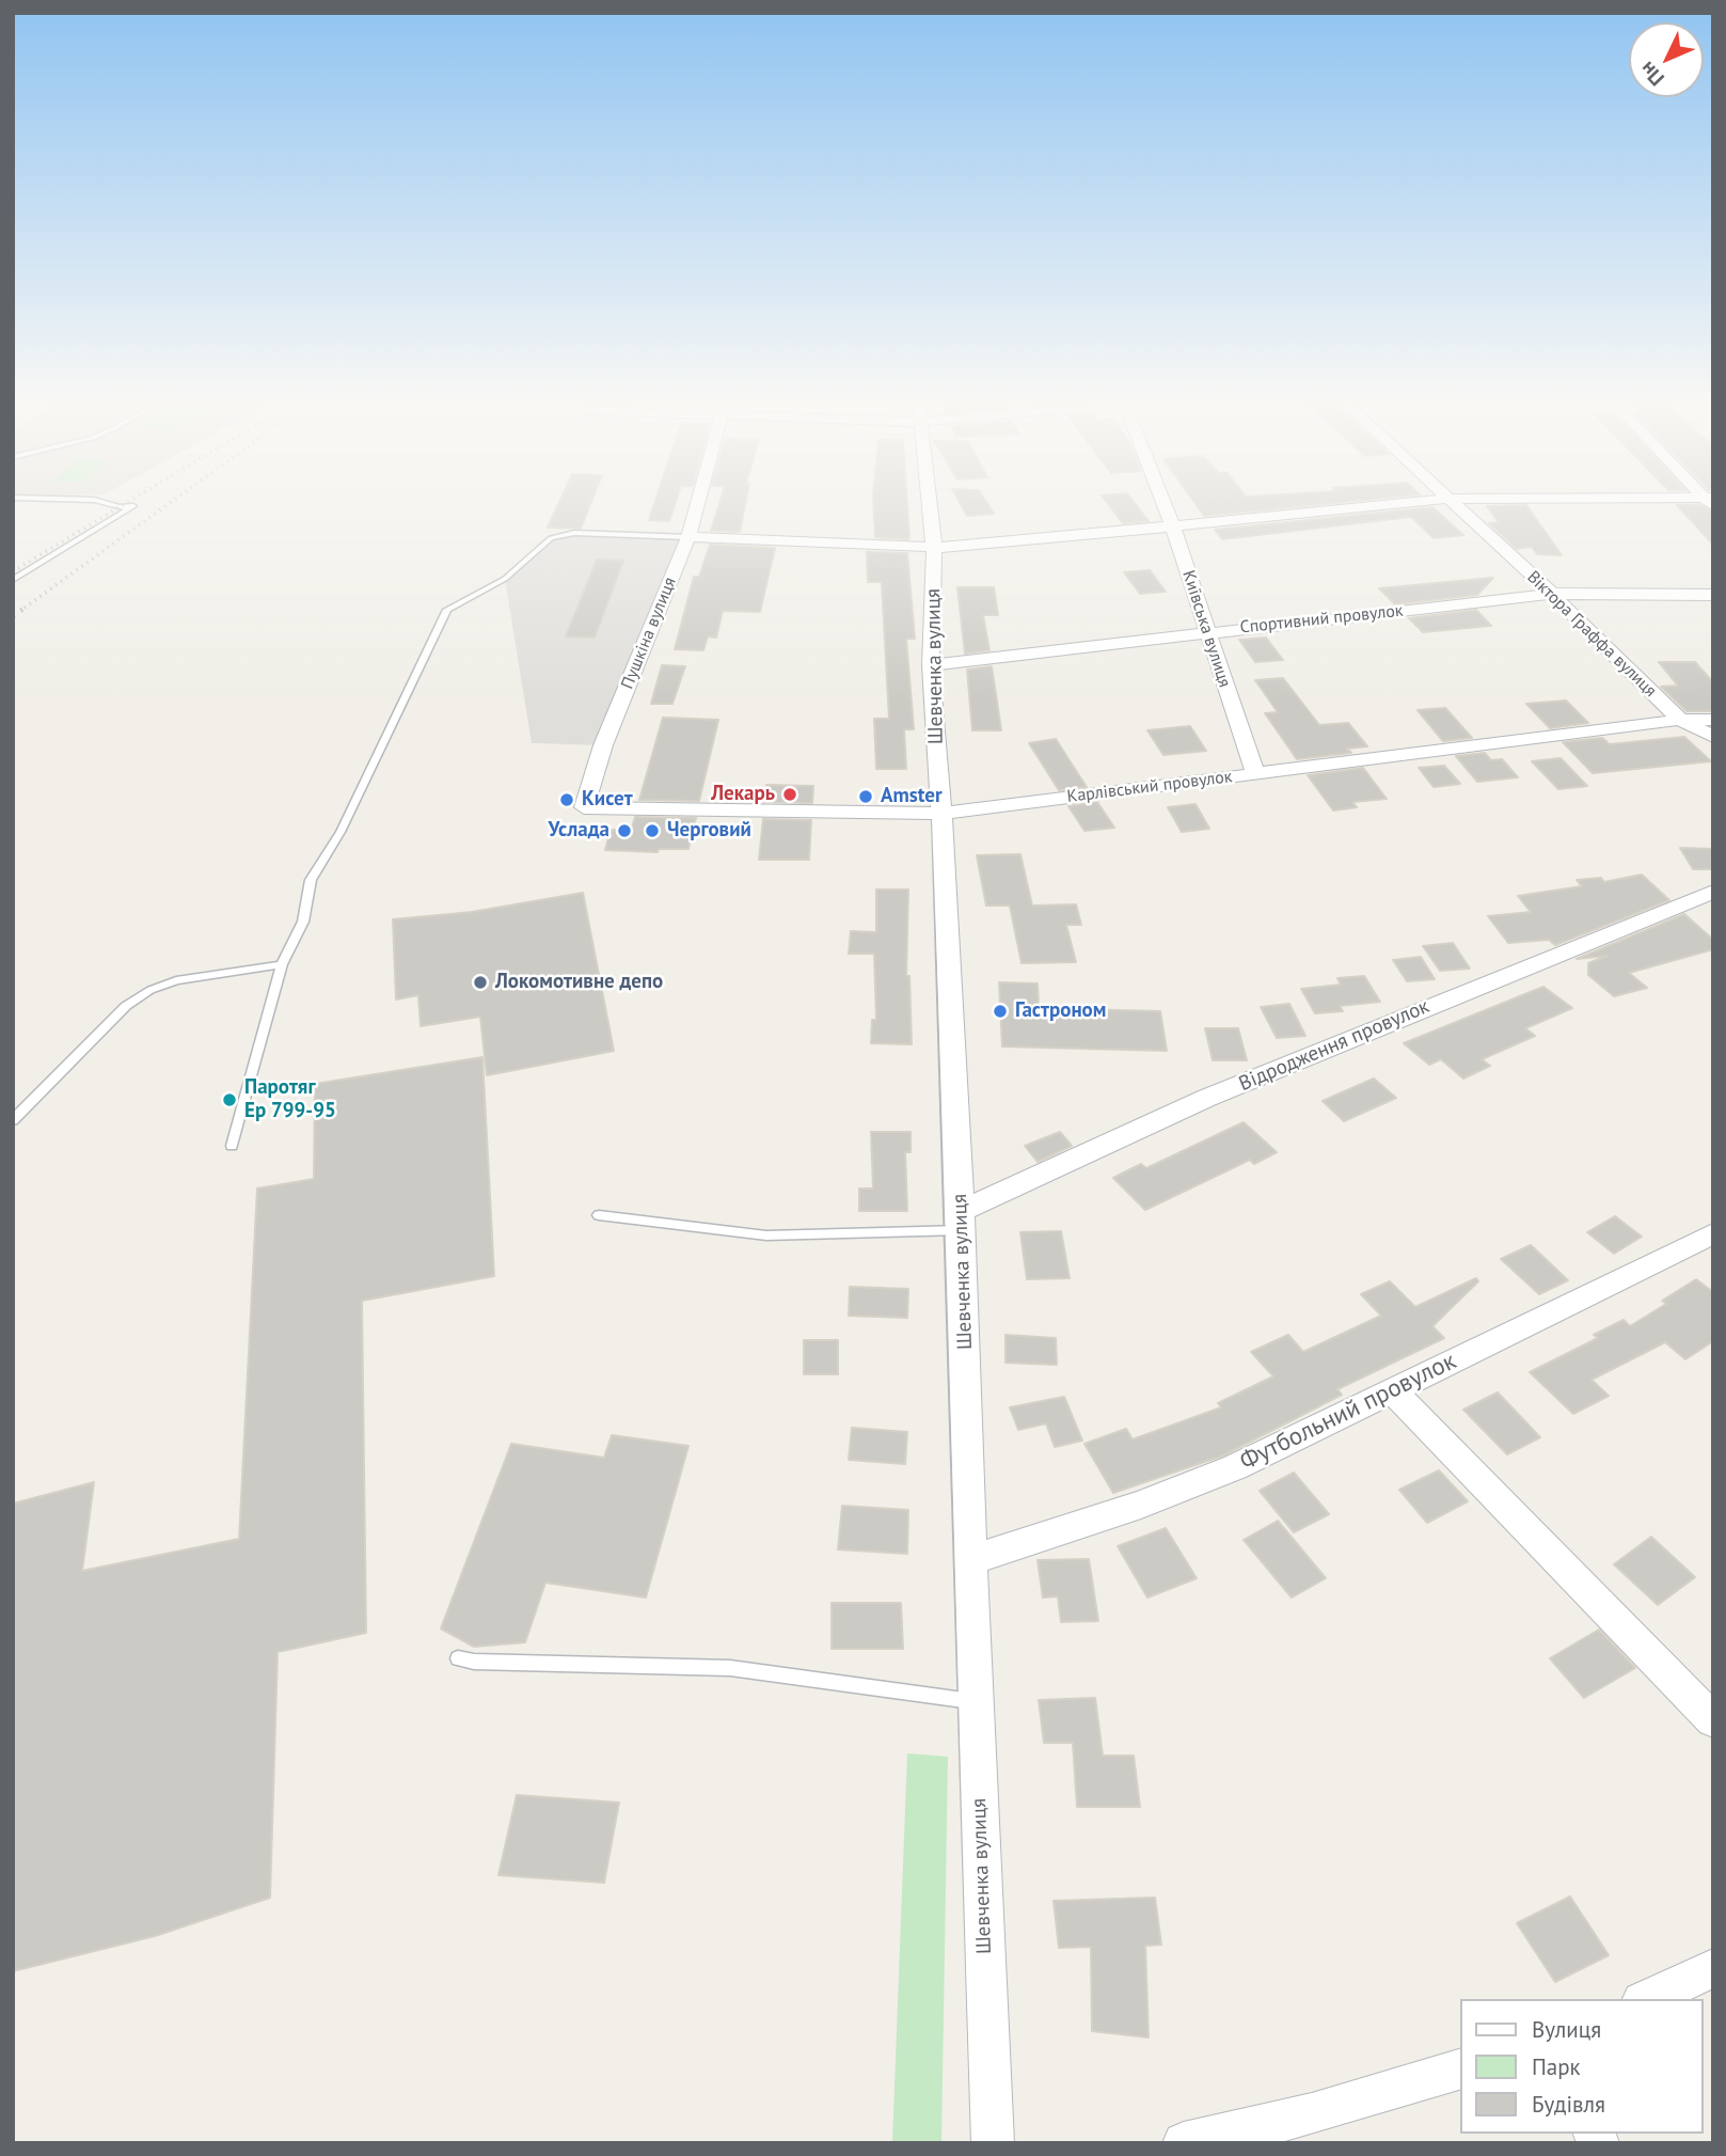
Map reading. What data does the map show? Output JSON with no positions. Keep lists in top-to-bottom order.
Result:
{
  "streets": {
    "street": [
      "Спортивний провулок",
      "Київська вулиця",
      "Пушкіна вулиця",
      "Віктора Граффа вулиця",
      "Шевченка вулиця",
      "Карлівський провулок",
      "Відродження провулок",
      "Футбольний провулок"
    ]
  },
  "crossings": [
    ["Спортивний провулок", "Київська вулиця"],
    ["Спортивний провулок", "Віктора Граффа вулиця"],
    ["Спортивний провулок", "Шевченка вулиця"],
    ["Київська вулиця", "Карлівський провулок"],
    ["Пушкіна вулиця", "Карлівський провулок"],
    ["Віктора Граффа вулиця", "Карлівський провулок"],
    ["Шевченка вулиця", "Карлівський провулок"],
    ["Шевченка вулиця", "Відродження провулок"],
    ["Шевченка вулиця", "Футбольний провулок"]
  ],
  "places": [
    "Лекарь",
    "Amster",
    "Кисет",
    "Услада",
    "Черговий",
    "Локомотивне депо",
    "Гастроном",
    "Паротяг Ер 799-95"
  ],
  "legend": ["Вулиця", "Парк", "Будівля"],
  "north": "bottom left"
}
